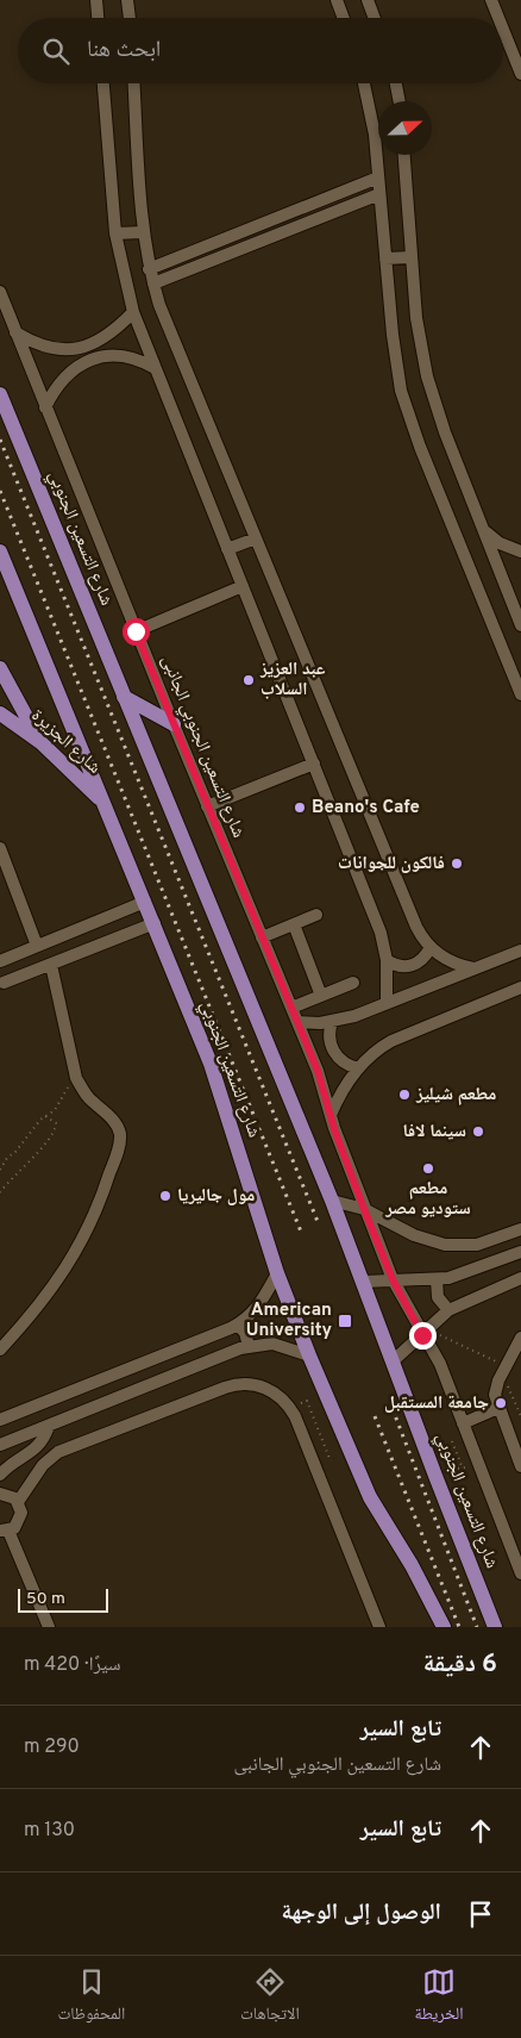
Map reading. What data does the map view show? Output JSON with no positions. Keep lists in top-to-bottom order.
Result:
{
  "streets": {
    "main road": ["شارع التسعين الجنوبي", "شارع الجزيرة"],
    "street": ["شارع التسعين الجنوبي الجانبى"]
  },
  "crossings": [
    ["شارع التسعين الجنوبي", "شارع الجزيرة"]
  ],
  "places": {
    "other": [
      "عبد العزيز السلاب",
      "Beano's Cafe",
      "فالكون للجوانات",
      "مطعم شيليز",
      "سينما لافا",
      "مطعم ستوديو مصر",
      "مول جاليريا",
      "جامعة المستقبل"
    ],
    "transit": ["American University"]
  },
  "scale_bar": "50 m",
  "north": "right",
  "page": {
    "search": "ابحث هنا",
    "scale": "50 m",
    "heading": ["6 دقيقة", "سيرًا · 420 m"],
    "list": [
      ["تابع السير", "شارع التسعين الجنوبي الجانبى", "290 m"],
      ["تابع السير", "130 m"],
      "الوصول إلى الوجهة"
    ],
    "nav": ["الخريطة", "الاتجاهات", "المحفوظات"]
  }
}
